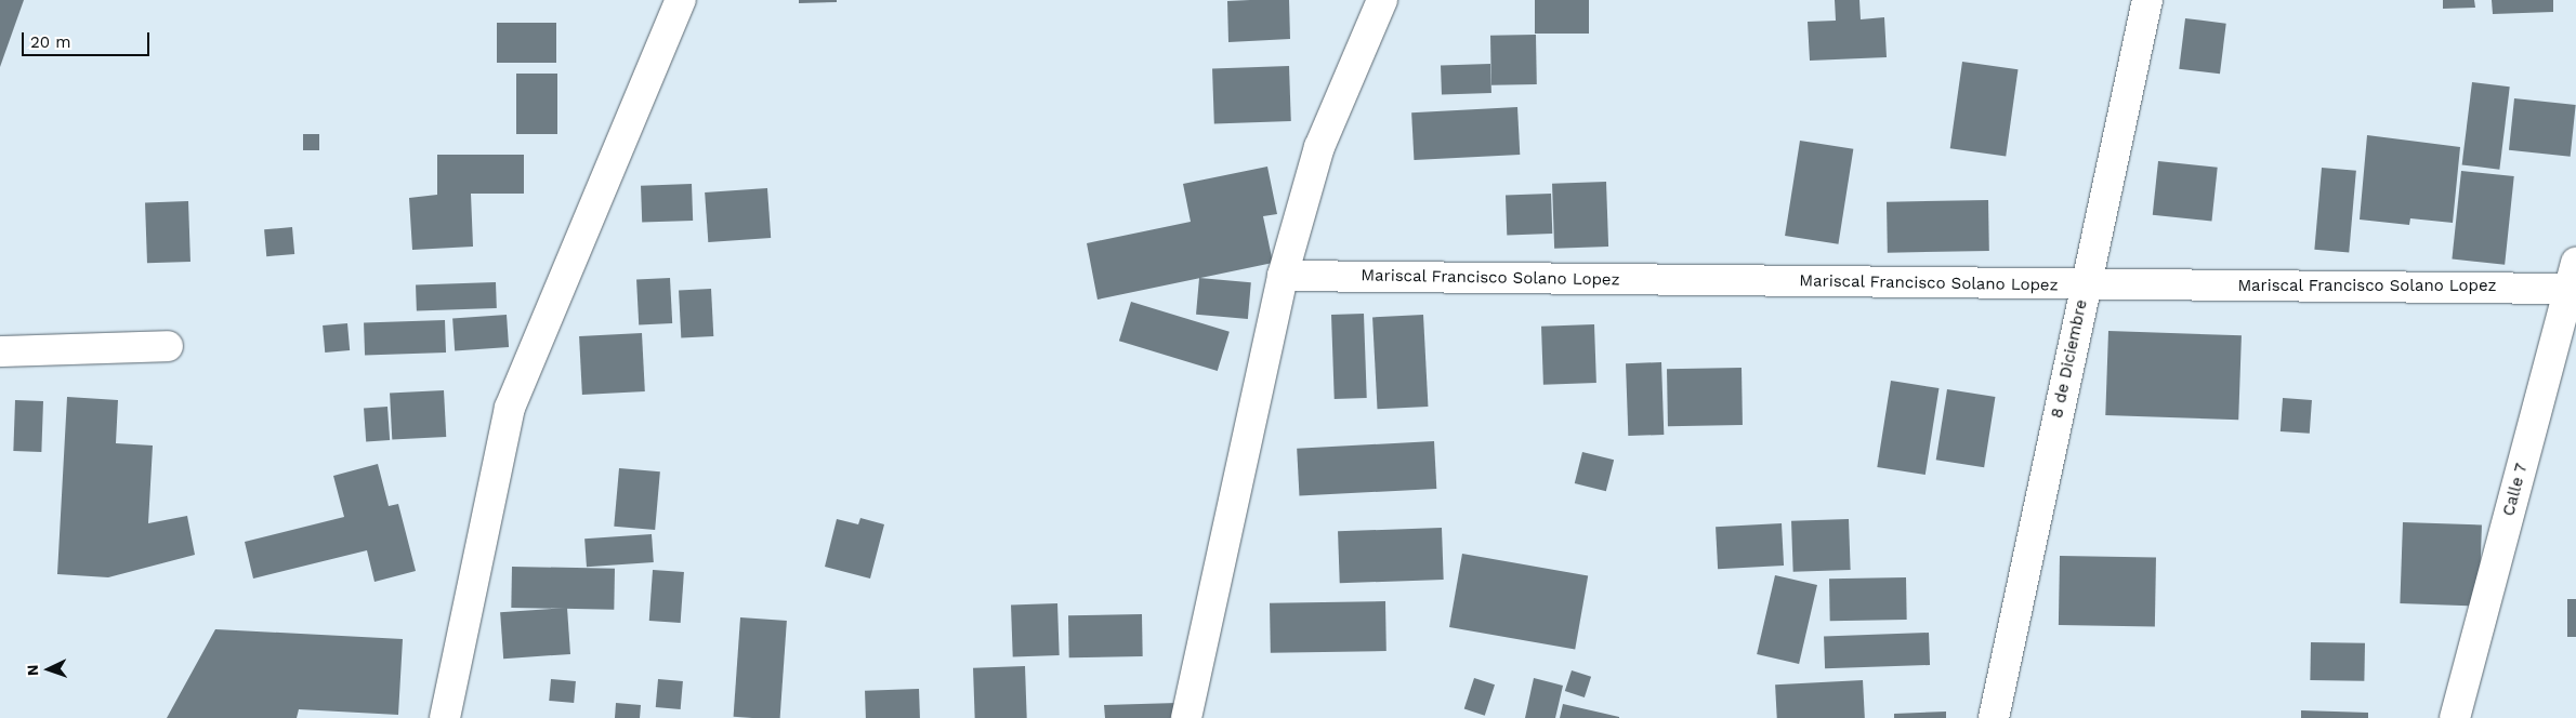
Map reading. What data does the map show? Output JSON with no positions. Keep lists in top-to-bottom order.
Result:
{
  "streets": {
    "street": ["Mariscal Francisco Solano Lopez", "8 de Diciembre", "Calle 7"]
  },
  "crossings": [
    ["Mariscal Francisco Solano Lopez", "8 de Diciembre"],
    ["Mariscal Francisco Solano Lopez", "Calle 7"]
  ],
  "scale_bar": "20 m",
  "north": "left"
}
